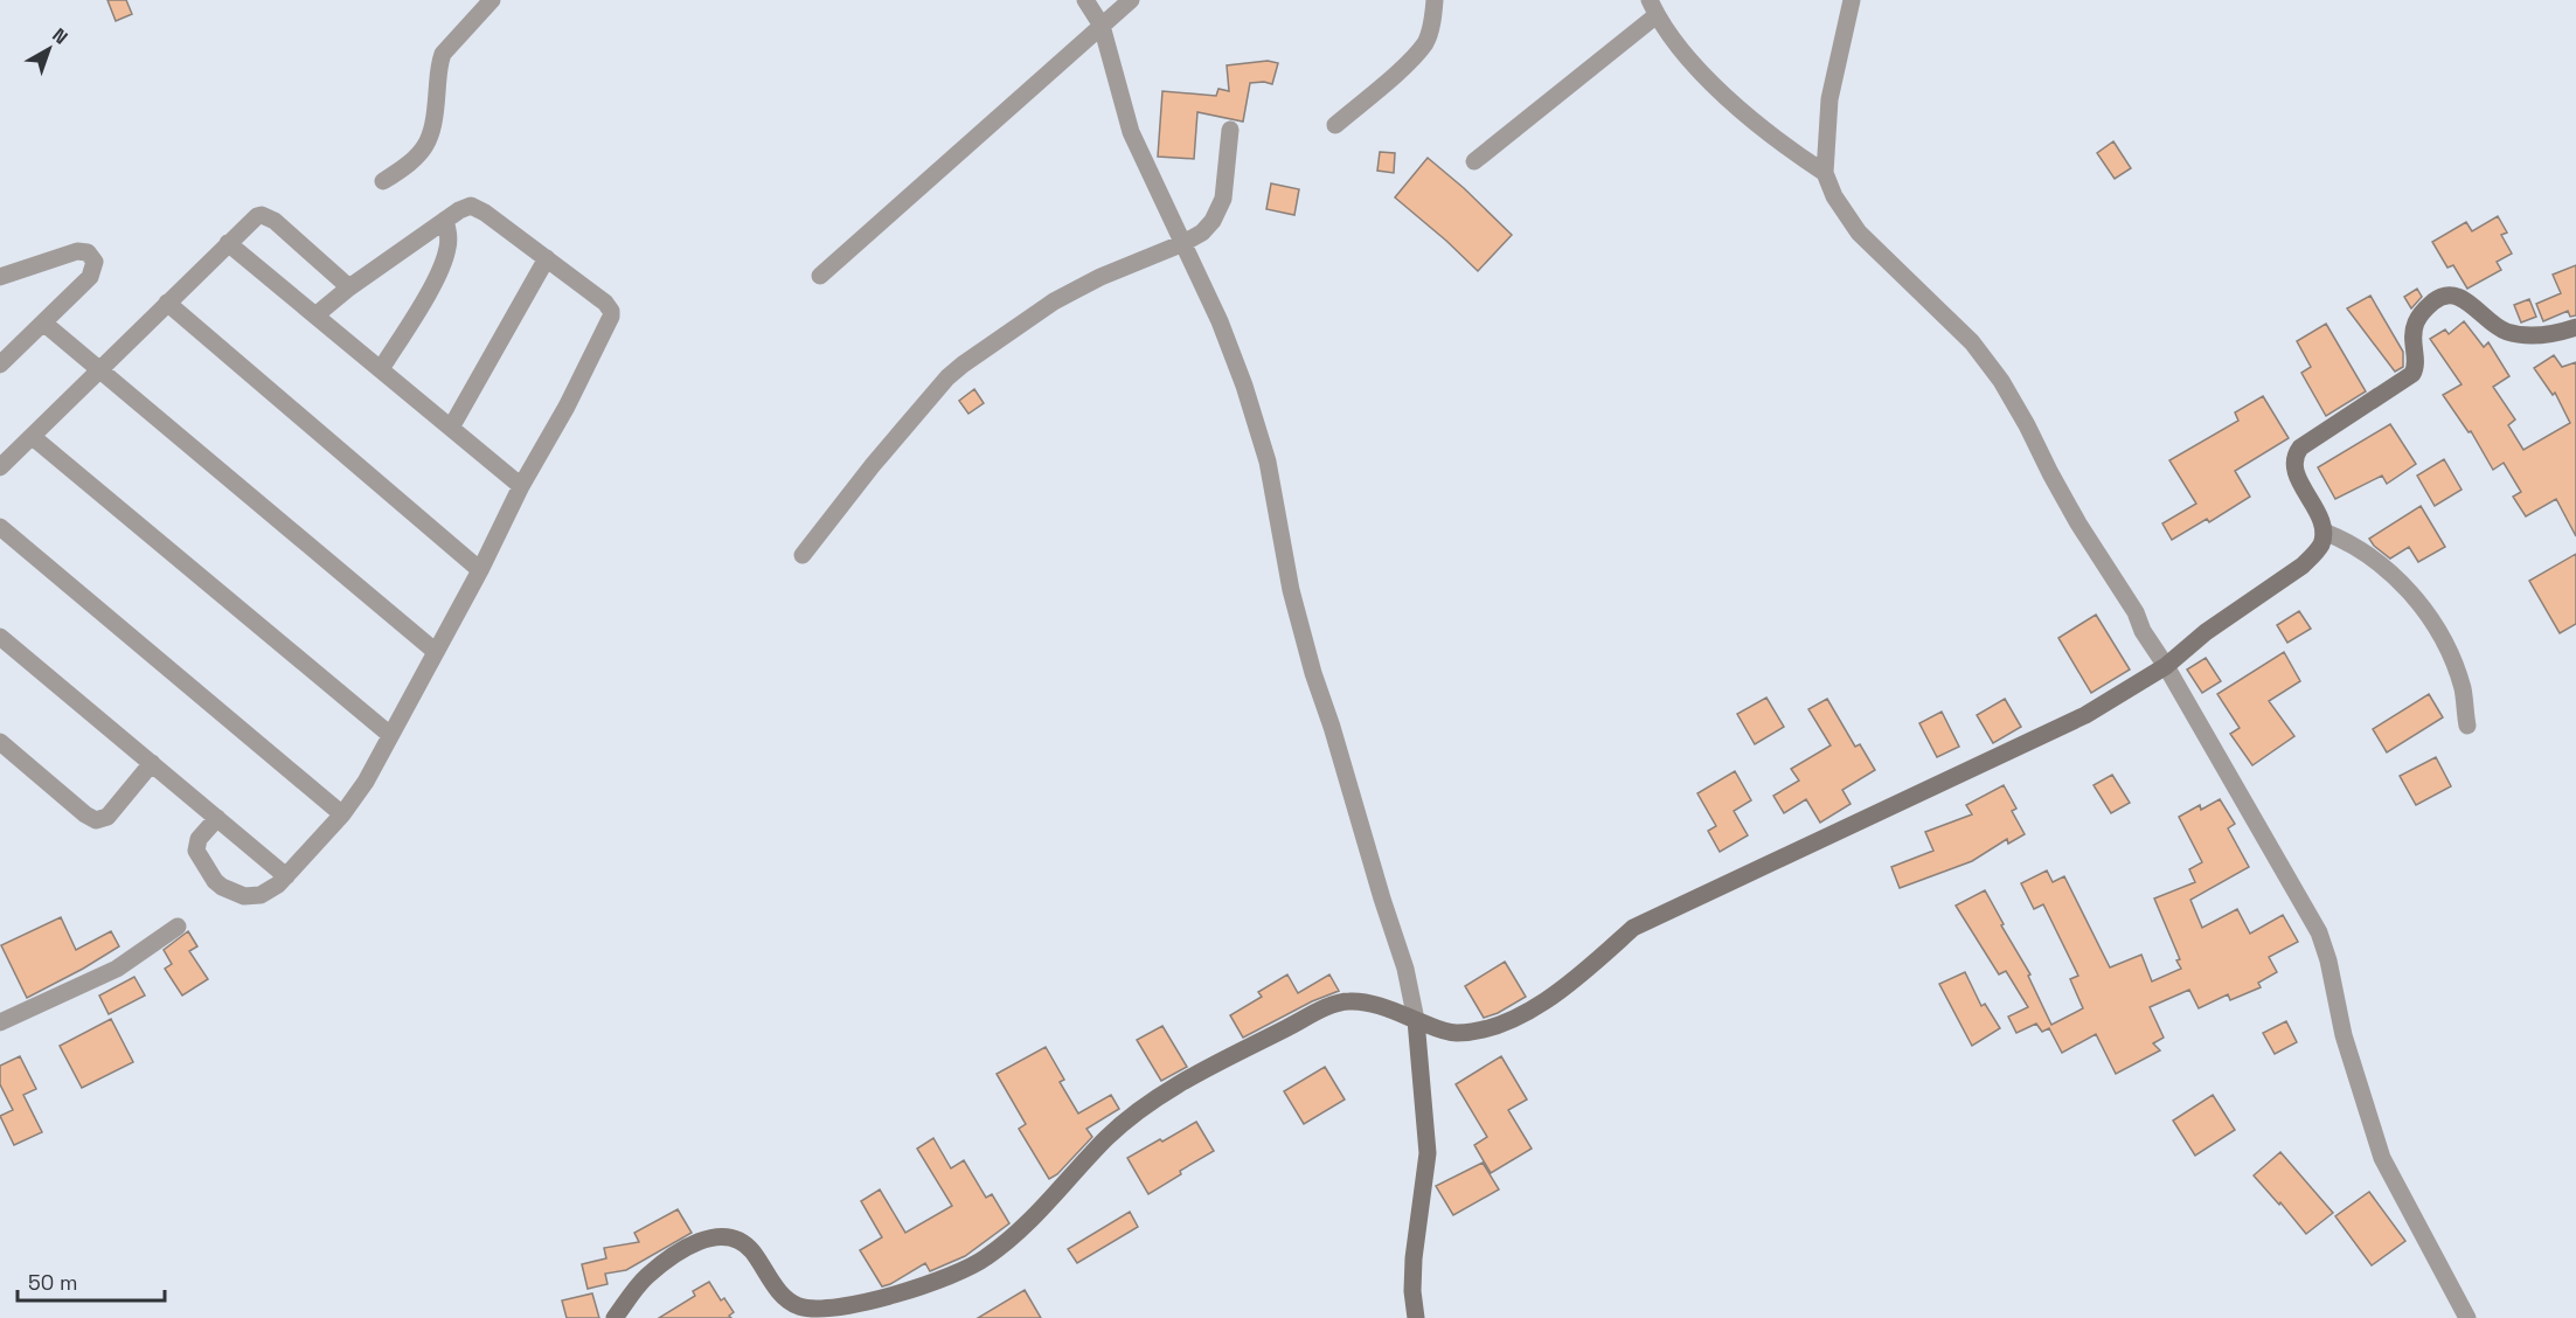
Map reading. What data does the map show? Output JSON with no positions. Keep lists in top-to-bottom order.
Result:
{
  "scale_bar": "50 m",
  "north": "top right"
}
